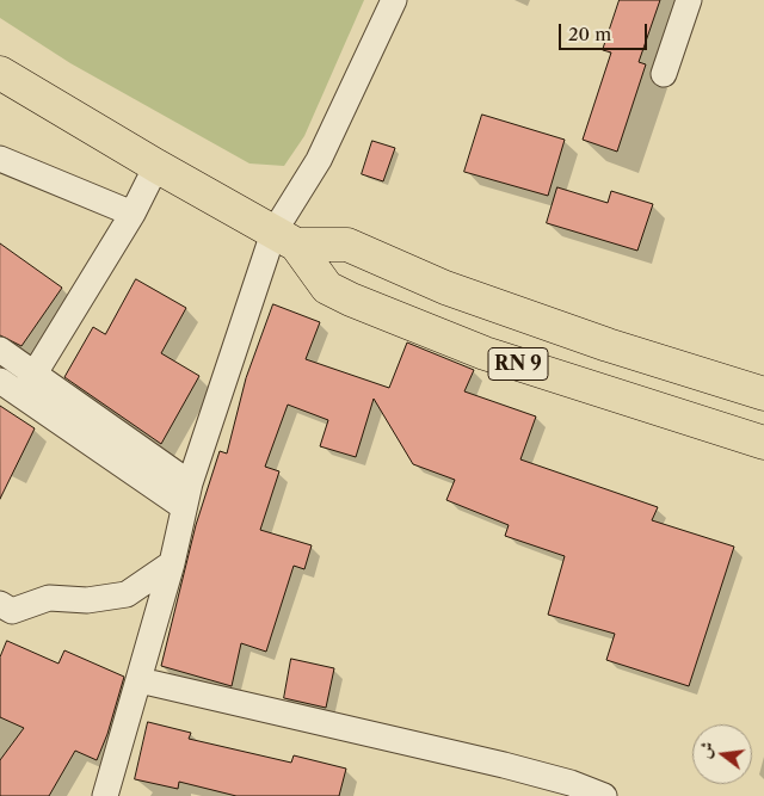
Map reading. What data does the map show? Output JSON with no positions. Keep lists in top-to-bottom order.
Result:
{
  "streets": {
    "main road": ["RN 9"]
  },
  "scale_bar": "20 m",
  "north": "left"
}
